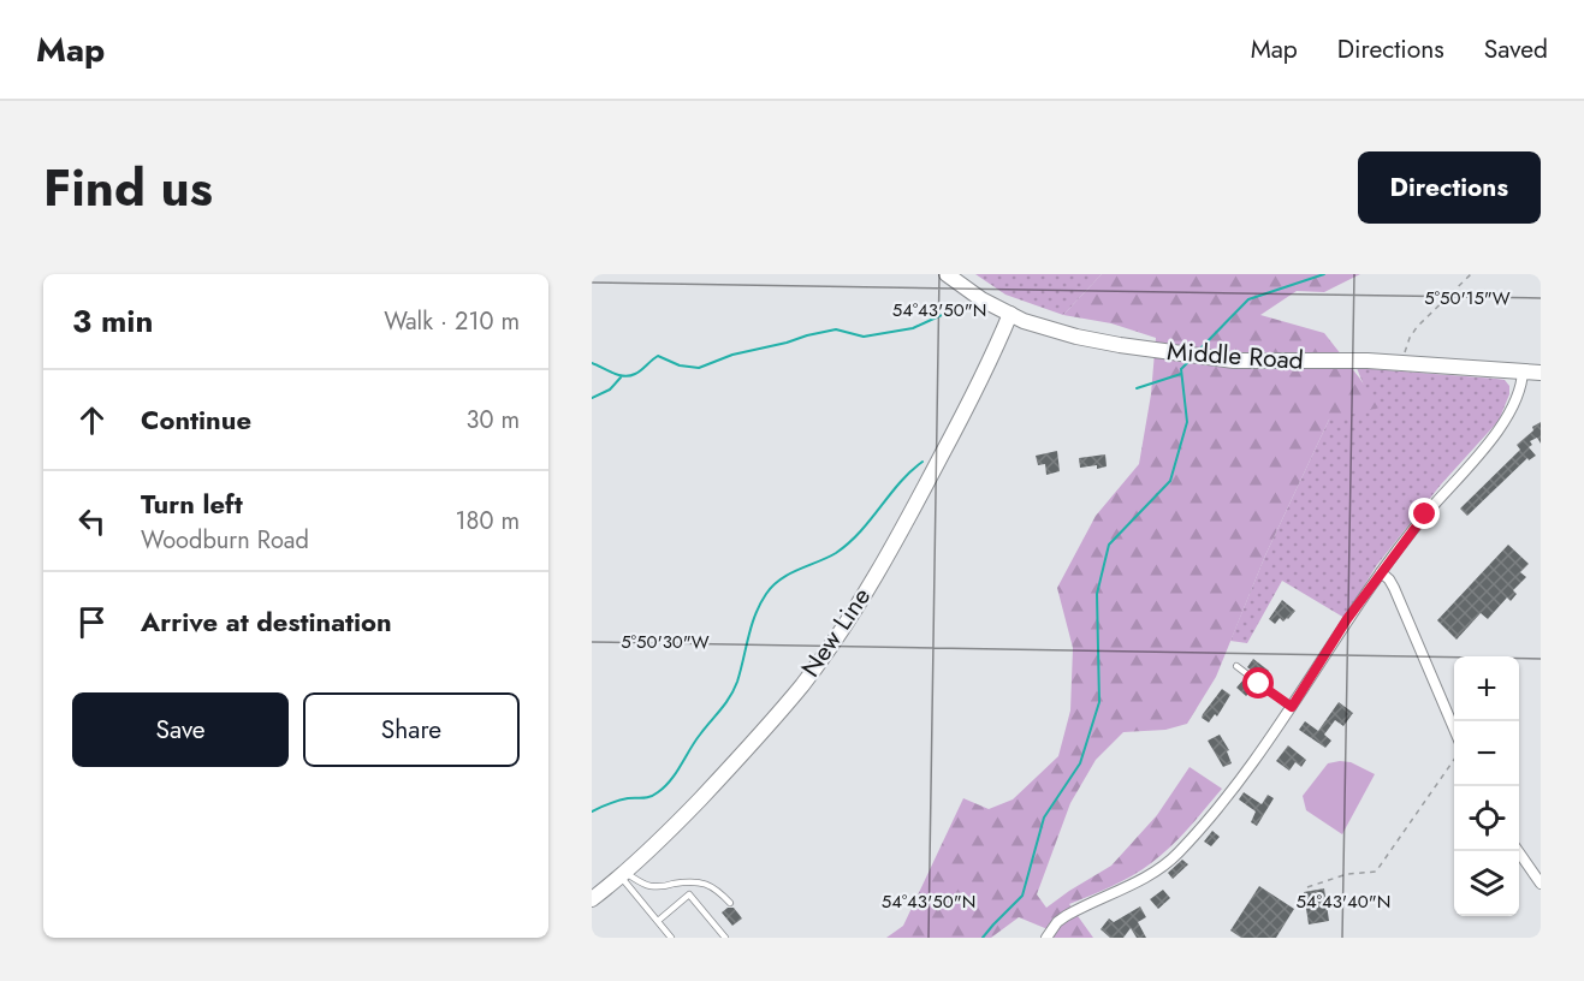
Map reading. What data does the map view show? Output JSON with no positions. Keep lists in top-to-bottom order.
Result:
{
  "streets": {
    "main road": ["Middle Road", "New Line"]
  },
  "crossings": [
    ["Middle Road", "New Line"]
  ],
  "page": {
    "header": "Map",
    "nav": ["Map", "Directions", "Saved"],
    "title": "Find us",
    "buttons": [
      "Directions",
      ["Save", "Share"]
    ],
    "heading": ["3 min", "Walk · 210 m"],
    "list": [
      ["Continue", "30 m"],
      ["Turn left", "Woodburn Road", "180 m"],
      "Arrive at destination"
    ],
    "map_buttons": ["+", "−"]
  },
  "coordinates": [
    "5°50'15\"W",
    "54°43'50\"N",
    "5°50'30\"W",
    "54°43'40\"N"
  ]
}
